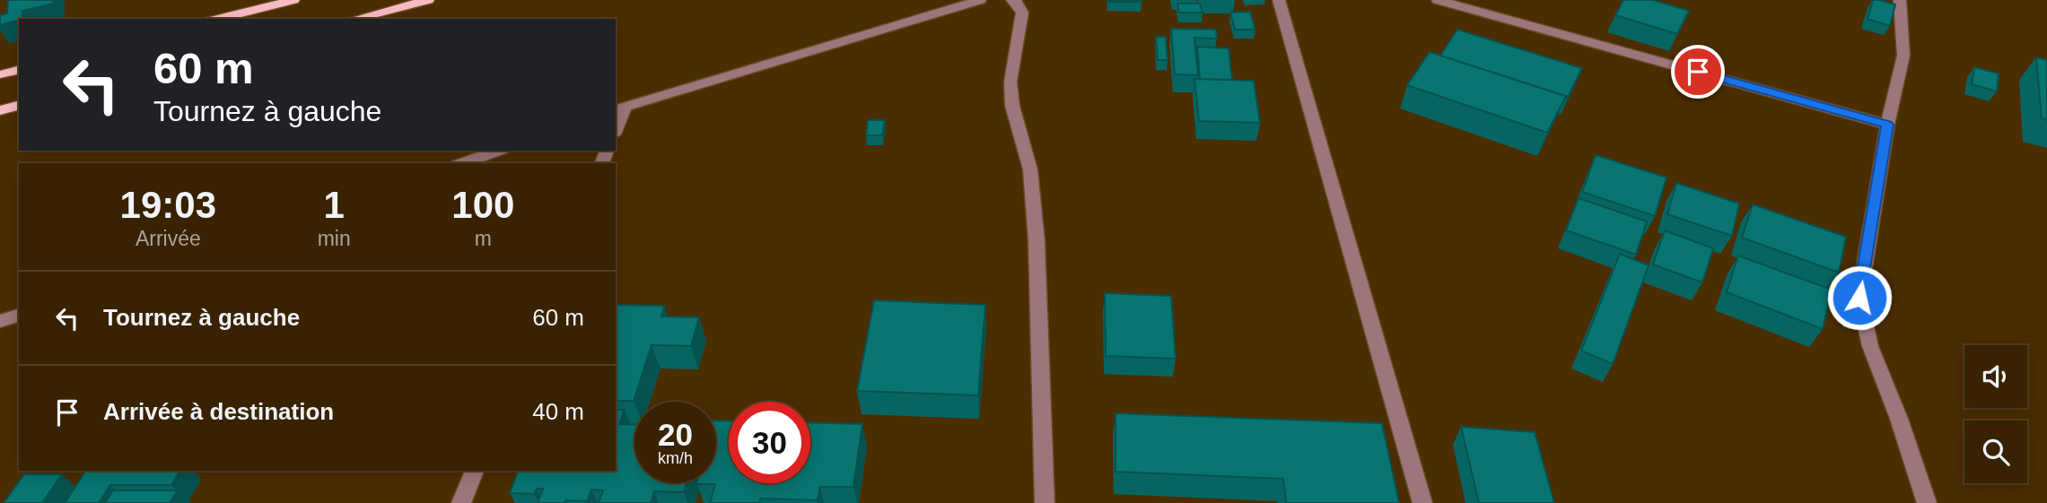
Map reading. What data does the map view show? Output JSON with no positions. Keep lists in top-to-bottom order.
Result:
{
  "page": {
    "turn": ["60 m", "Tournez à gauche"],
    "eta": [
      "19:03",
      "Arrivée",
      "1",
      "min",
      "100",
      "m"
    ],
    "list": [
      {
        "name": "Tournez à gauche",
        "value": "60 m"
      },
      {
        "name": "Arrivée à destination",
        "value": "40 m"
      }
    ],
    "speed": "20 km/h",
    "limit": "30"
  }
}
